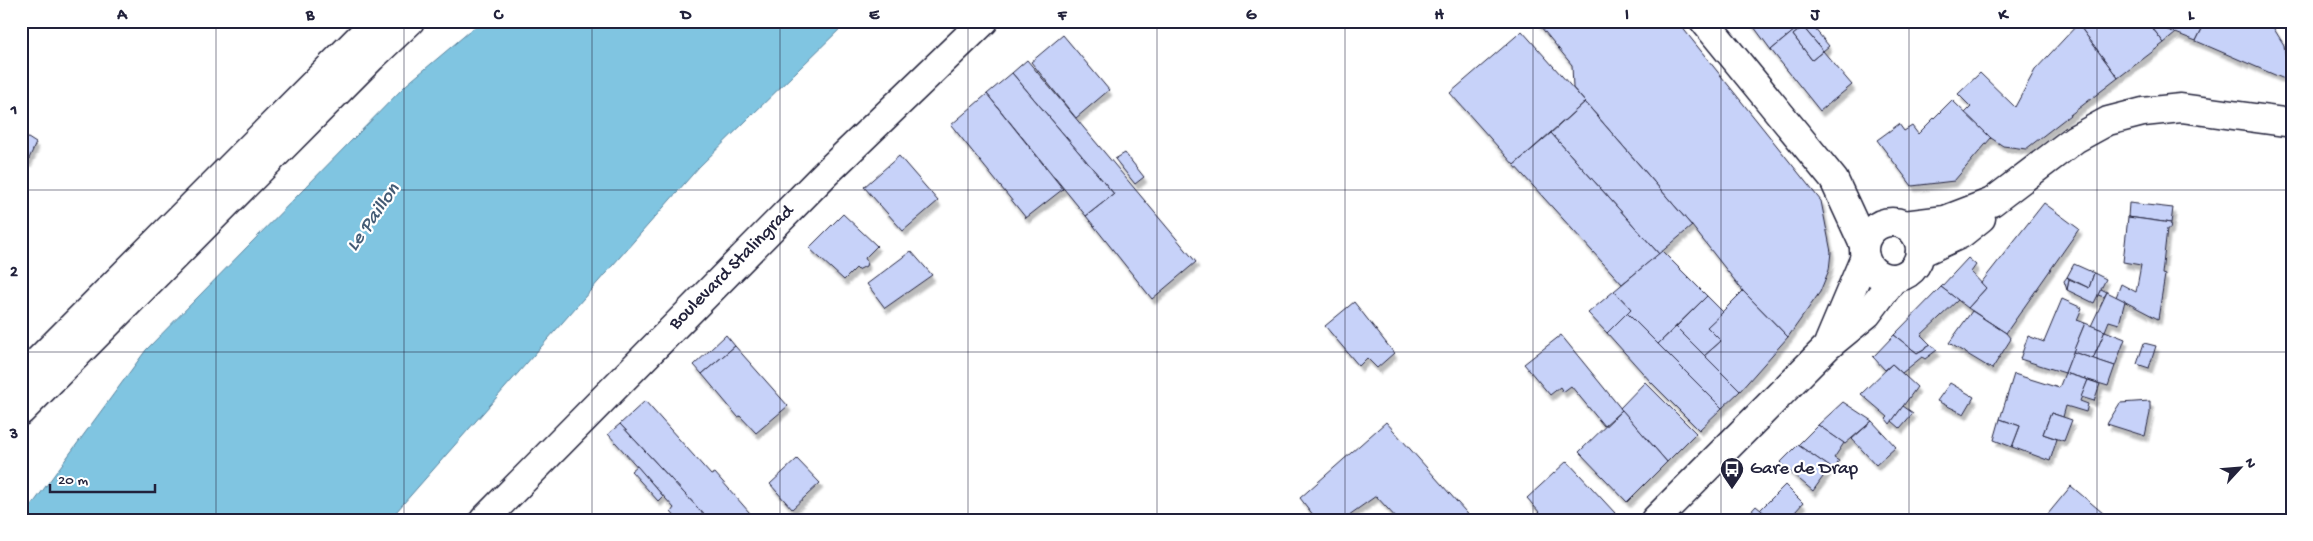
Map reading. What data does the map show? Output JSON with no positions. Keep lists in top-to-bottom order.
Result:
{
  "streets": {
    "street": ["Boulevard Stalingrad"]
  },
  "water": ["Le Paillon"],
  "places": {
    "bus stop": ["Gare de Drap"]
  },
  "scale_bar": "20 m",
  "north": "top right",
  "grid": {
    "columns": [
      "A",
      "B",
      "C",
      "D",
      "E",
      "F",
      "G",
      "H",
      "I",
      "J",
      "K",
      "L"
    ],
    "rows": ["1", "2", "3"]
  }
}
